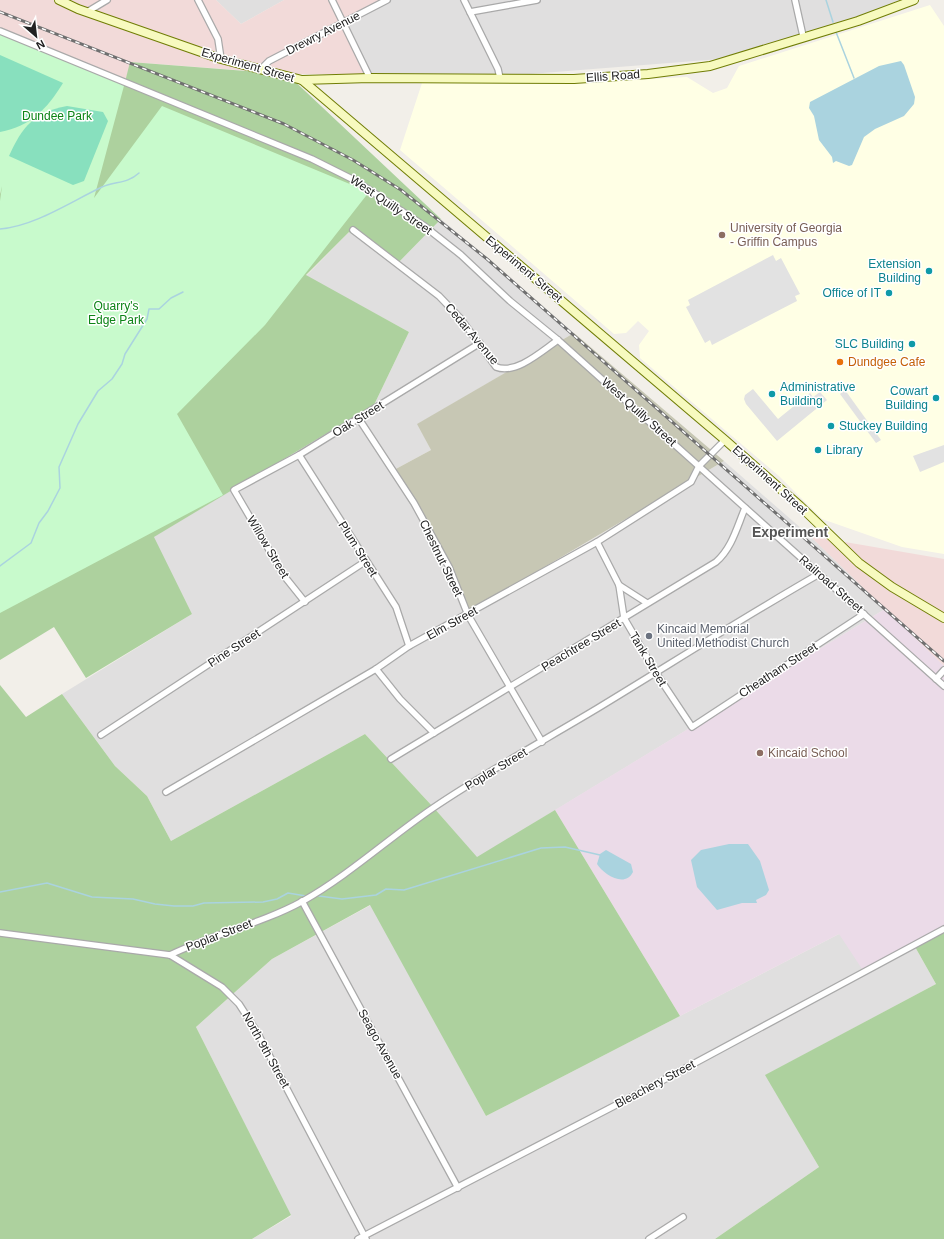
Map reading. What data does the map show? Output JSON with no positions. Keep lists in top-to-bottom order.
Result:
{
  "streets": {
    "main road": ["Experiment Street", "Ellis Road"],
    "street": [
      "Drewry Avenue",
      "West Quilly Street",
      "Cedar Avenue",
      "Oak Street",
      "Willow Street",
      "Plum Street",
      "Chestnut Street",
      "Railroad Street",
      "Elm Street",
      "Peachtree Street",
      "Pine Street",
      "Tank Street",
      "Cheatham Street",
      "Poplar Street",
      "Seago Avenue",
      "North 9th Street",
      "Bleachery Street"
    ]
  },
  "crossings": [
    ["Drewry Avenue", "Experiment Street"],
    ["Experiment Street", "Ellis Road"],
    ["Experiment Street", "Elm Street"],
    ["West Quilly Street", "Cedar Avenue"],
    ["West Quilly Street", "Railroad Street"],
    ["West Quilly Street", "Elm Street"],
    ["Cedar Avenue", "Oak Street"],
    ["Oak Street", "Willow Street"],
    ["Oak Street", "Plum Street"],
    ["Oak Street", "Chestnut Street"],
    ["Willow Street", "Pine Street"],
    ["Plum Street", "Elm Street"],
    ["Plum Street", "Pine Street"],
    ["Chestnut Street", "Elm Street"],
    ["Chestnut Street", "Peachtree Street"],
    ["Chestnut Street", "Poplar Street"],
    ["Railroad Street", "Elm Street"],
    ["Railroad Street", "Peachtree Street"],
    ["Railroad Street", "Cheatham Street"],
    ["Railroad Street", "Poplar Street"],
    ["Elm Street", "Tank Street"],
    ["Peachtree Street", "Tank Street"],
    ["Tank Street", "Cheatham Street"],
    ["Tank Street", "Poplar Street"],
    ["Poplar Street", "Seago Avenue"],
    ["Poplar Street", "North 9th Street"],
    ["Seago Avenue", "Bleachery Street"],
    ["North 9th Street", "Bleachery Street"]
  ],
  "districts": ["Experiment"],
  "parks": ["Dundee Park", "Quarry's Edge Park"],
  "places": [
    "University of Georgia - Griffin Campus",
    "Extension Building",
    "Office of IT",
    "SLC Building",
    "Dundgee Cafe",
    "Administrative Building",
    "Cowart Building",
    "Stuckey Building",
    "Library",
    "Kincaid Memorial United Methodist Church",
    "Kincaid School"
  ],
  "north": "bottom right"
}
